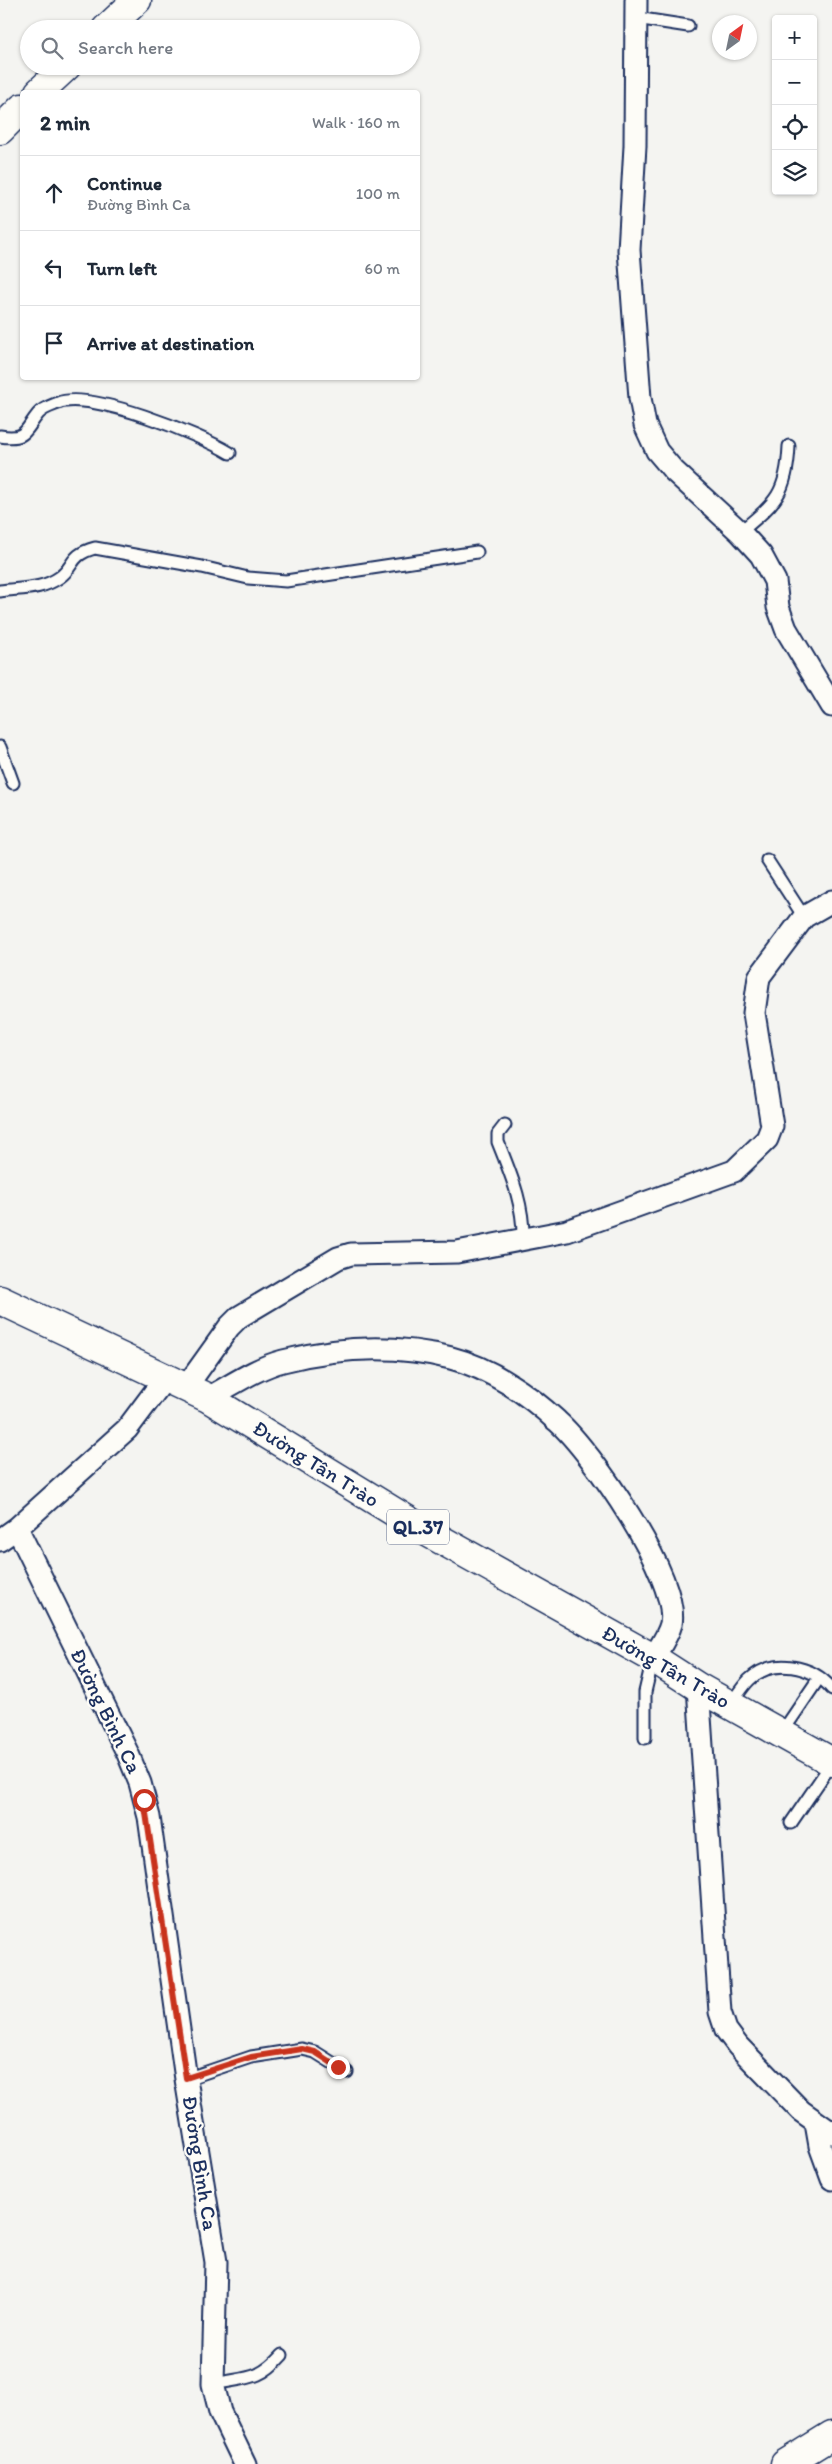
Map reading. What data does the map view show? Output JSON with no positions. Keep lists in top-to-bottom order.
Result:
{
  "streets": {
    "main road": ["Đường Tân Trào", "QL.37"],
    "street": ["Đường Bình Ca"]
  },
  "north": "top right",
  "page": {
    "map_buttons": ["+", "−"],
    "search": "Search here",
    "heading": ["2 min", "Walk · 160 m"],
    "list": [
      ["Continue", "Đường Bình Ca", "100 m"],
      ["Turn left", "60 m"],
      "Arrive at destination"
    ]
  }
}
